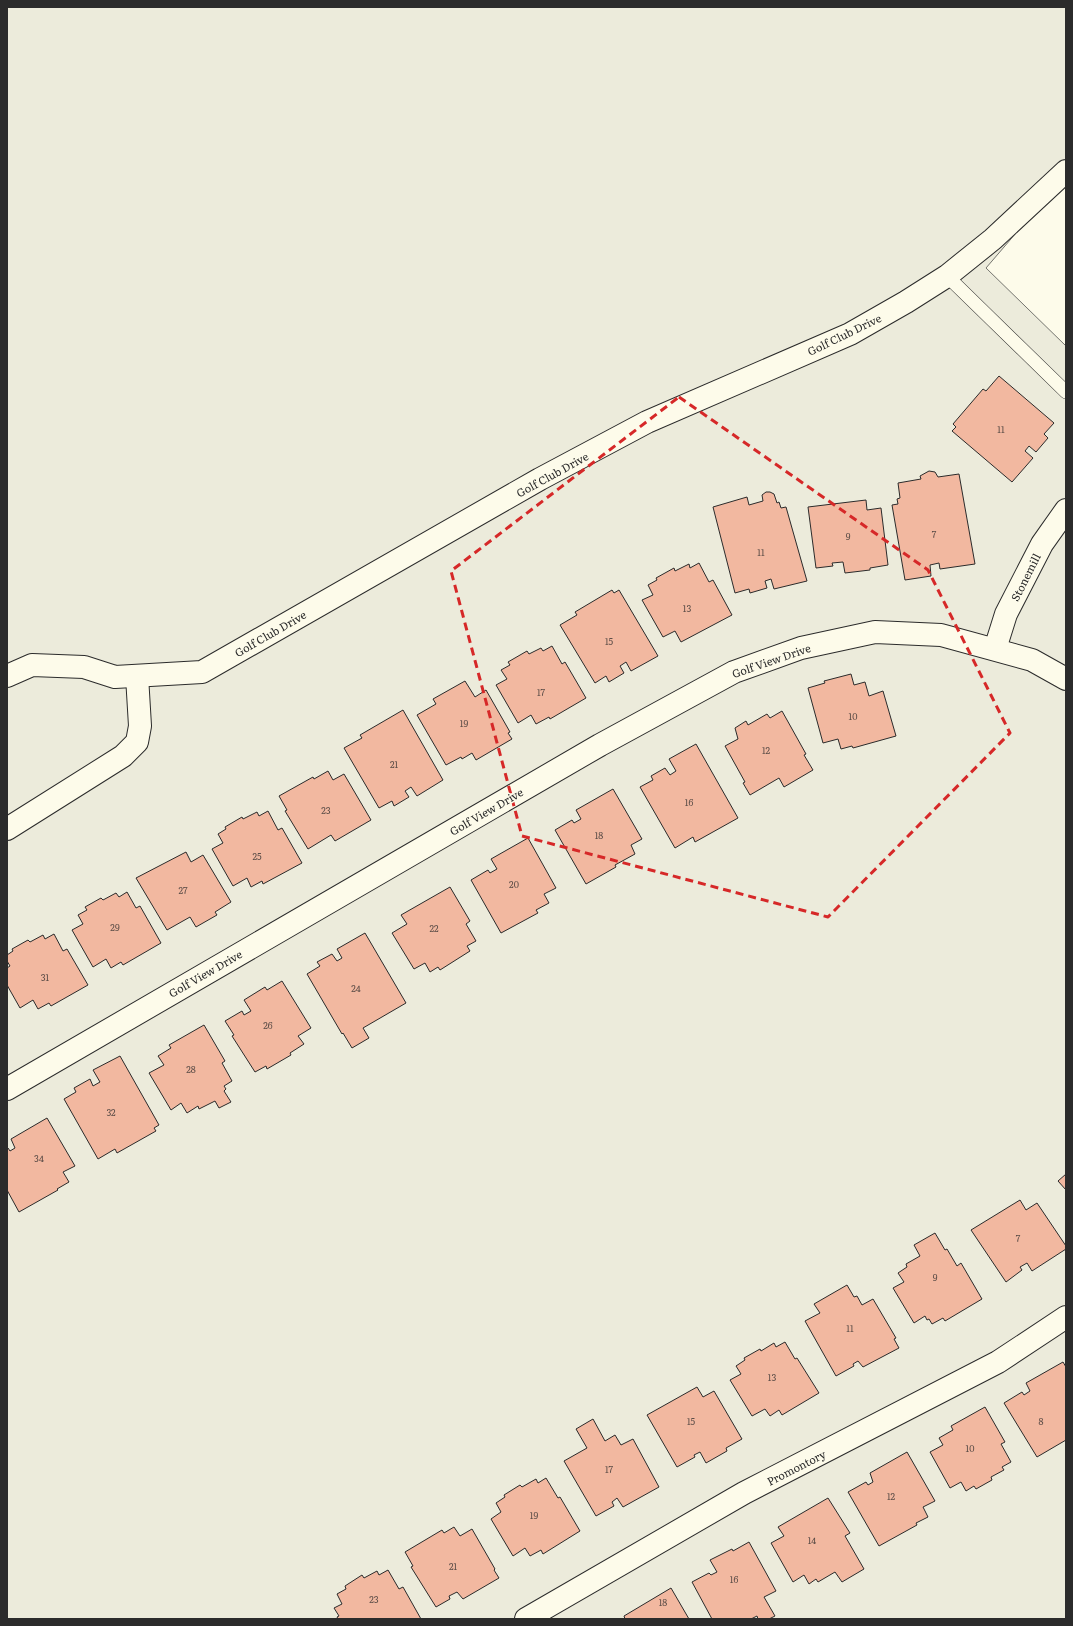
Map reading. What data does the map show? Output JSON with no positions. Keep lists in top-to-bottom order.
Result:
{
  "streets": {
    "street": [
      "Golf Club Drive",
      "Stonemill",
      "Golf View Drive",
      "Promontory"
    ]
  },
  "crossings": [
    ["Stonemill", "Golf View Drive"]
  ],
  "house_numbers": [
    "11",
    "7",
    "9",
    "11",
    "13",
    "15",
    "17",
    "10",
    "19",
    "12",
    "21",
    "16",
    "23",
    "18",
    "25",
    "20",
    "27",
    "29",
    "22",
    "31",
    "24",
    "26",
    "28",
    "32",
    "34",
    "7",
    "9",
    "11",
    "13",
    "15",
    "8",
    "10",
    "17",
    "12",
    "19",
    "14",
    "21",
    "16",
    "23",
    "18"
  ]
}
